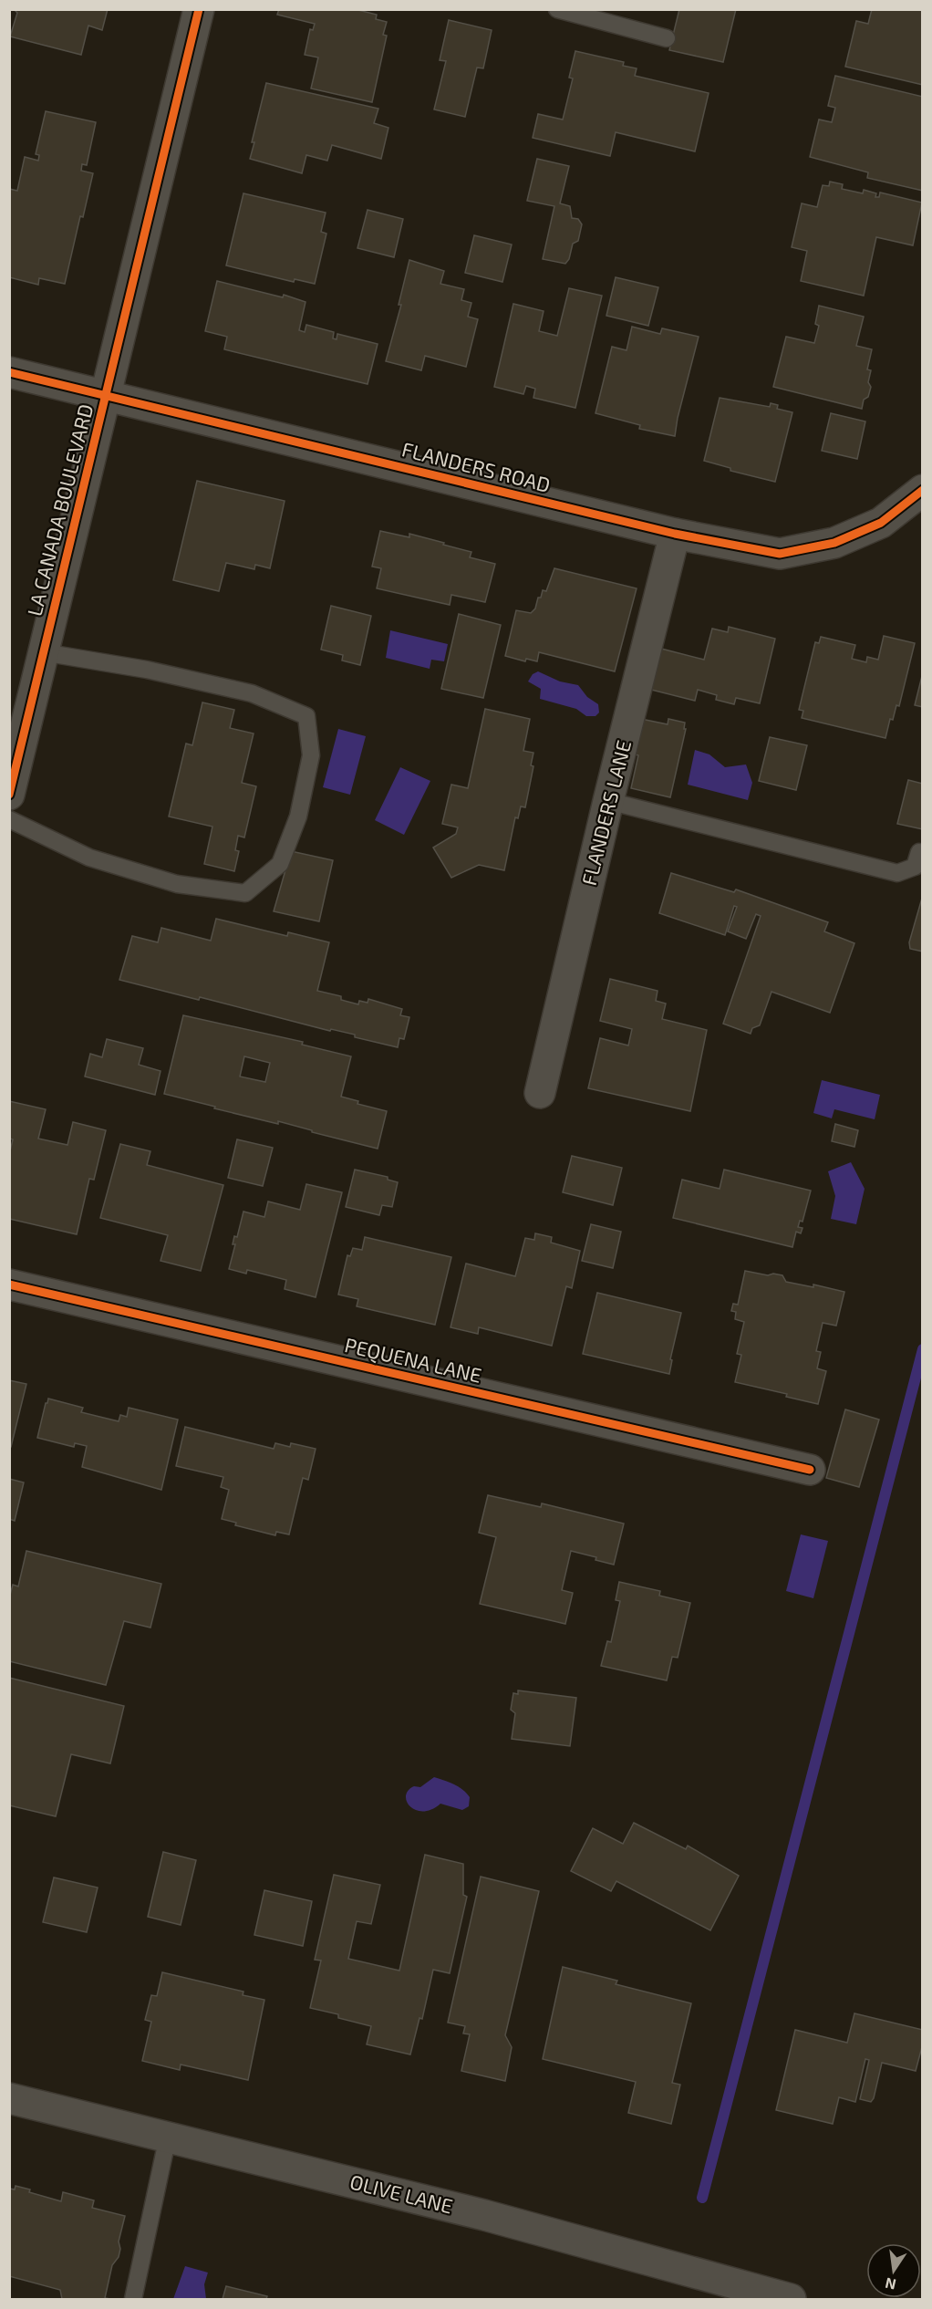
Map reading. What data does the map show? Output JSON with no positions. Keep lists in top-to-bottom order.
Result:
{
  "streets": {
    "street": [
      "FLANDERS ROAD",
      "LA CANADA BOULEVARD",
      "FLANDERS LANE",
      "PEQUENA LANE",
      "OLIVE LANE"
    ]
  },
  "crossings": [
    ["FLANDERS ROAD", "LA CANADA BOULEVARD"],
    ["FLANDERS ROAD", "FLANDERS LANE"]
  ],
  "north": "bottom"
}
